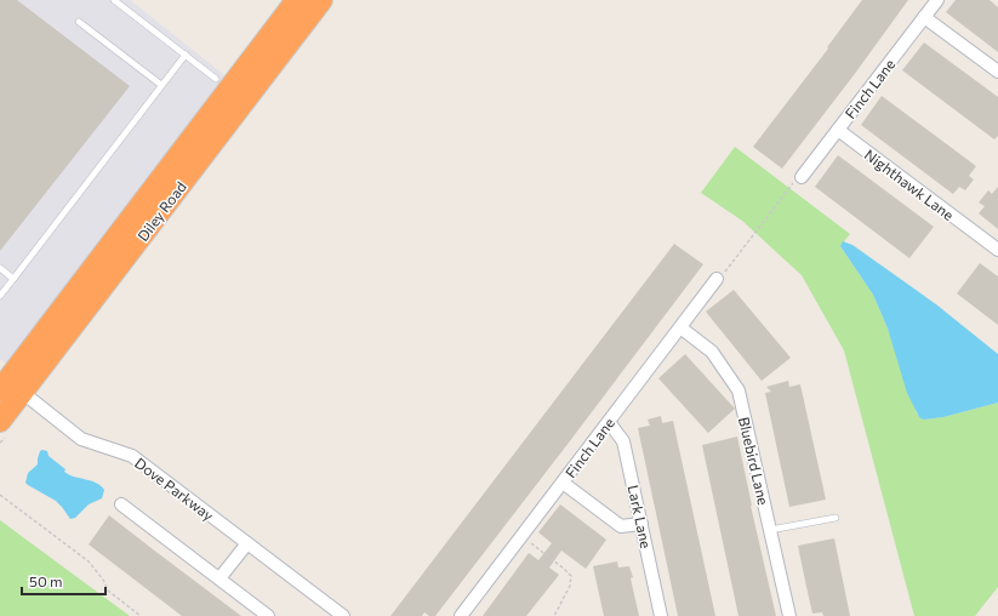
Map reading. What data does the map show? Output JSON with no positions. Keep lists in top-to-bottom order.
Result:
{
  "streets": {
    "highway": ["Diley Road"],
    "street": [
      "Finch Lane",
      "Nighthawk Lane",
      "Bluebird Lane",
      "Dove Parkway",
      "Lark Lane"
    ]
  },
  "crossings": [
    ["Finch Lane", "Nighthawk Lane"],
    ["Finch Lane", "Bluebird Lane"],
    ["Finch Lane", "Lark Lane"],
    ["Diley Road", "Dove Parkway"]
  ],
  "scale_bar": "50 m"
}
